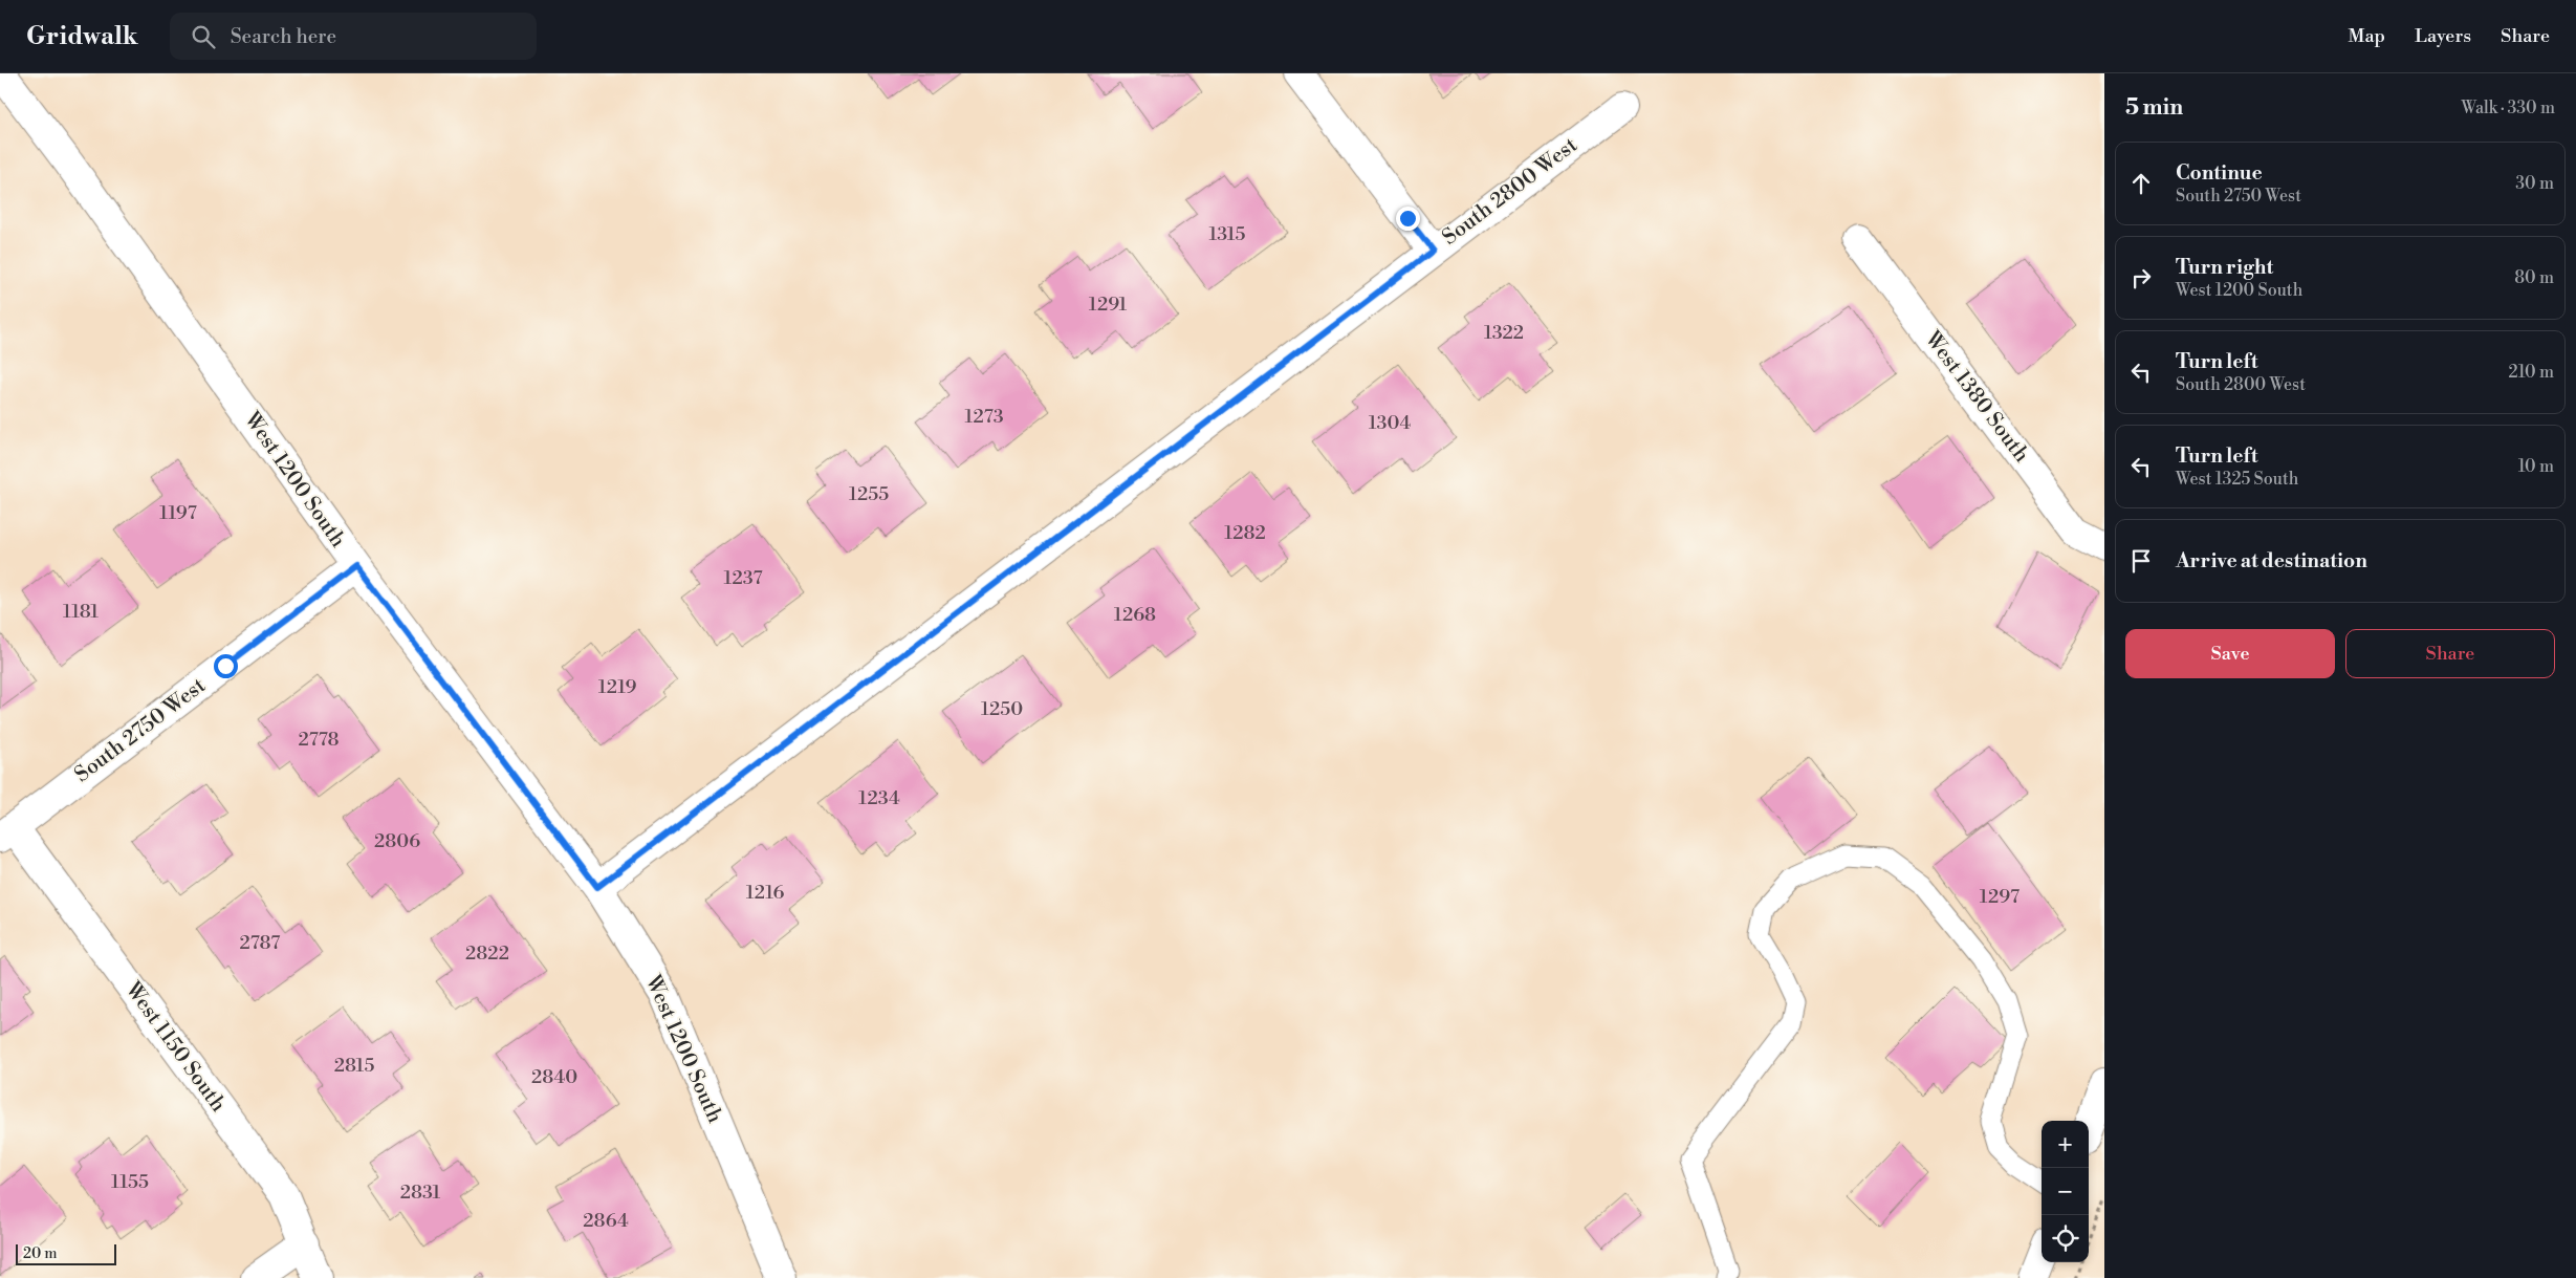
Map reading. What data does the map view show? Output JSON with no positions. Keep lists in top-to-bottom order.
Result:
{
  "streets": {
    "street": [
      "South 2800 West",
      "West 1380 South",
      "West 1200 South",
      "South 2750 West",
      "West 1150 South"
    ]
  },
  "crossings": [
    ["South 2800 West", "West 1200 South"],
    ["West 1200 South", "South 2750 West"],
    ["South 2750 West", "West 1150 South"]
  ],
  "house_numbers": [
    "1315",
    "1291",
    "1322",
    "1273",
    "1304",
    "1255",
    "1197",
    "1282",
    "1237",
    "1181",
    "1268",
    "1219",
    "1250",
    "2778",
    "1234",
    "2806",
    "1216",
    "1297",
    "2787",
    "2822",
    "2815",
    "2840",
    "1155",
    "2831",
    "2864"
  ],
  "scale_bar": "20 m",
  "page": {
    "header": "Gridwalk",
    "search": "Search here",
    "nav": ["Map", "Layers", "Share"],
    "heading": ["5 min", "Walk · 330 m"],
    "list": [
      ["Continue", "South 2750 West", "30 m"],
      ["Turn right", "West 1200 South", "80 m"],
      ["Turn left", "South 2800 West", "210 m"],
      ["Turn left", "West 1325 South", "10 m"],
      "Arrive at destination"
    ],
    "buttons": ["Save", "Share"],
    "map_buttons": ["+", "−"],
    "scale": "20 m"
  }
}
